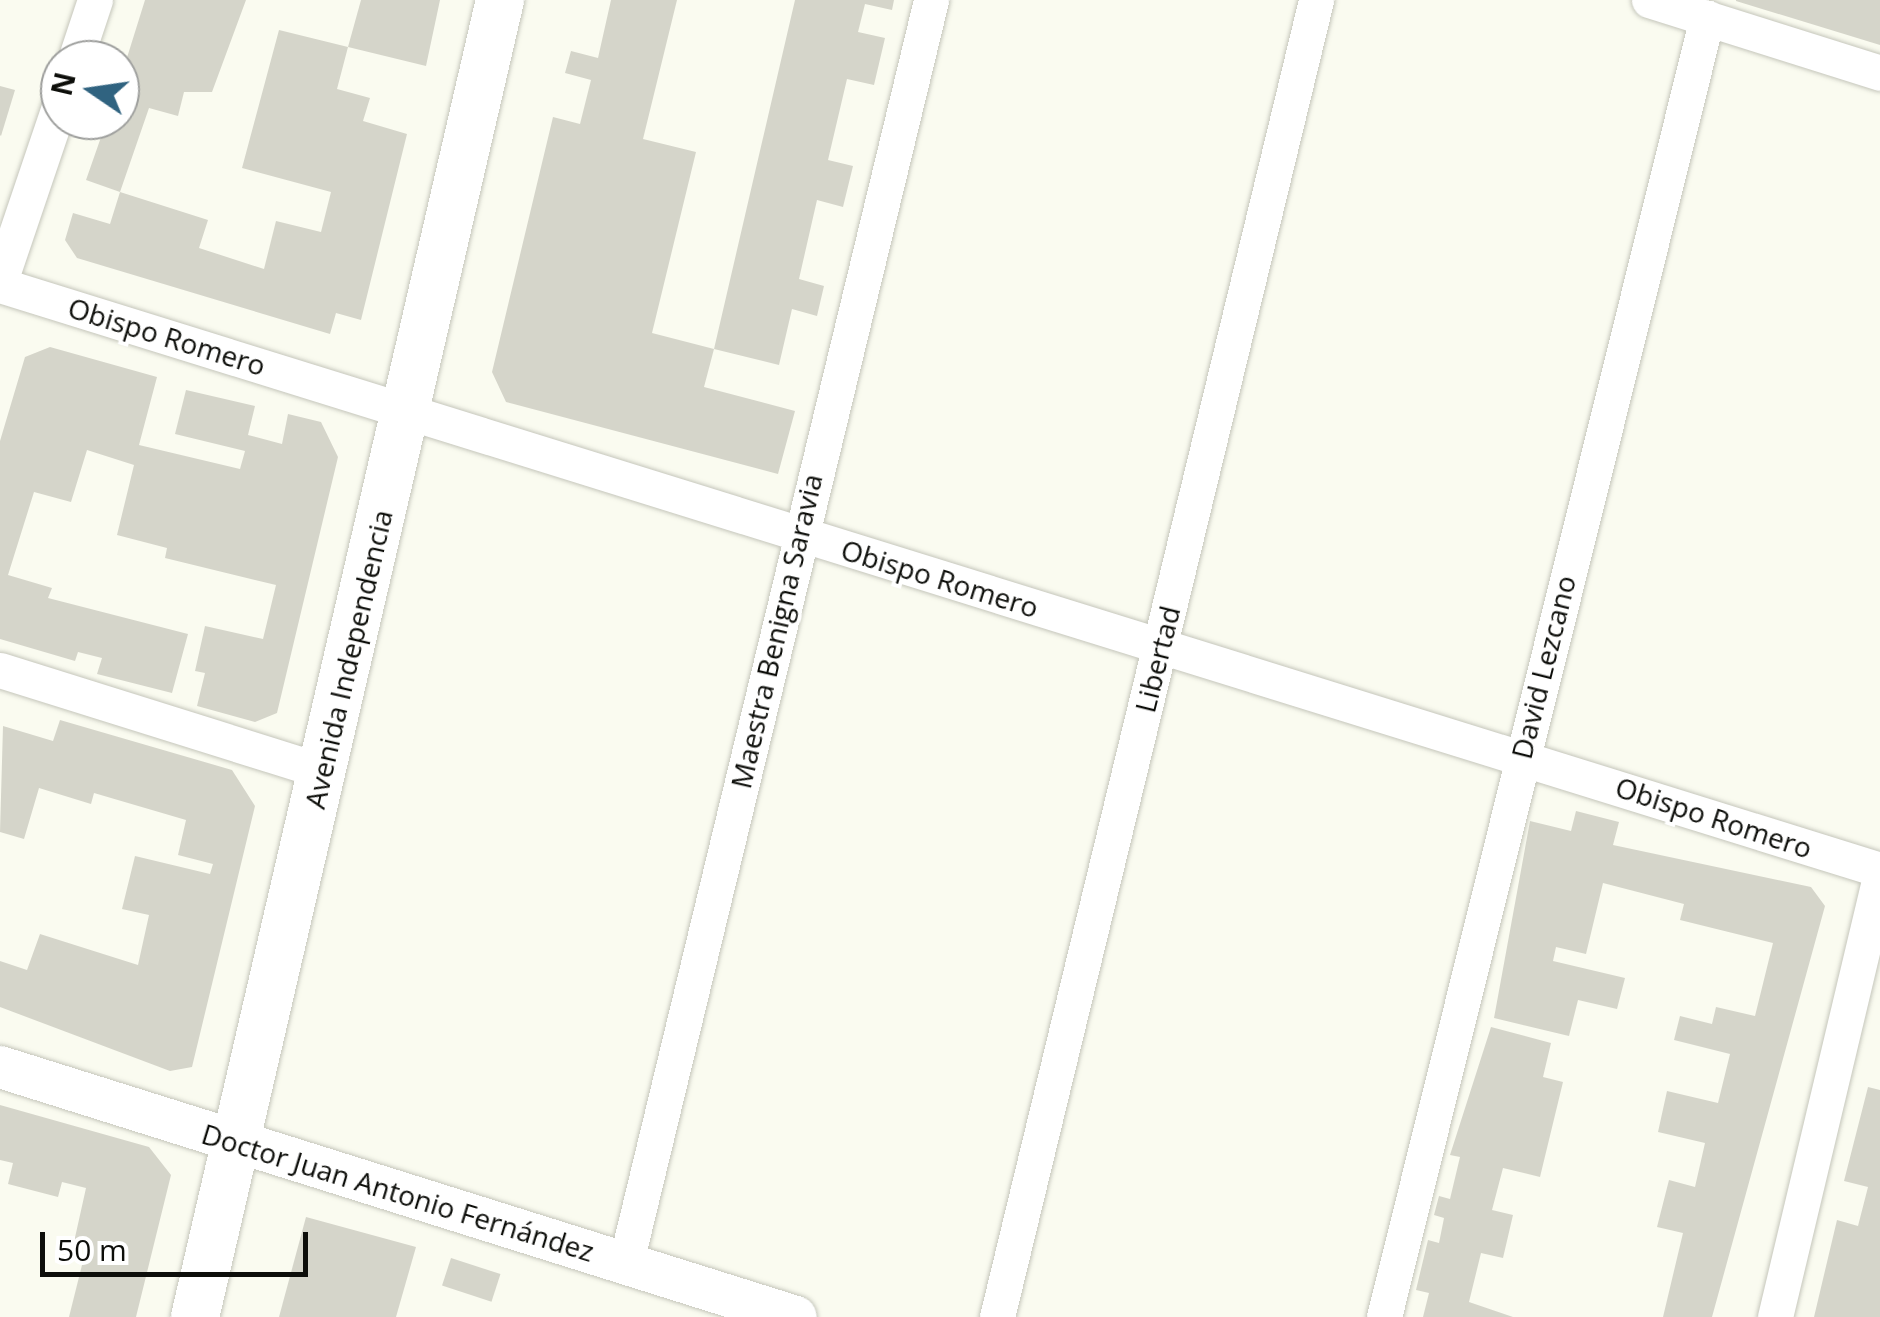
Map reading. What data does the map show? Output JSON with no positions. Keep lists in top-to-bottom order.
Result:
{
  "streets": {
    "main road": ["Avenida Independencia"],
    "street": [
      "Obispo Romero",
      "Maestra Benigna Saravia",
      "Libertad",
      "David Lezcano",
      "Doctor Juan Antonio Fernández"
    ]
  },
  "crossings": [
    ["Obispo Romero", "Maestra Benigna Saravia"],
    ["Obispo Romero", "Avenida Independencia"],
    ["Obispo Romero", "Libertad"],
    ["Obispo Romero", "David Lezcano"],
    ["Maestra Benigna Saravia", "Doctor Juan Antonio Fernández"],
    ["Avenida Independencia", "Doctor Juan Antonio Fernández"]
  ],
  "scale_bar": "50 m",
  "north": "left"
}
